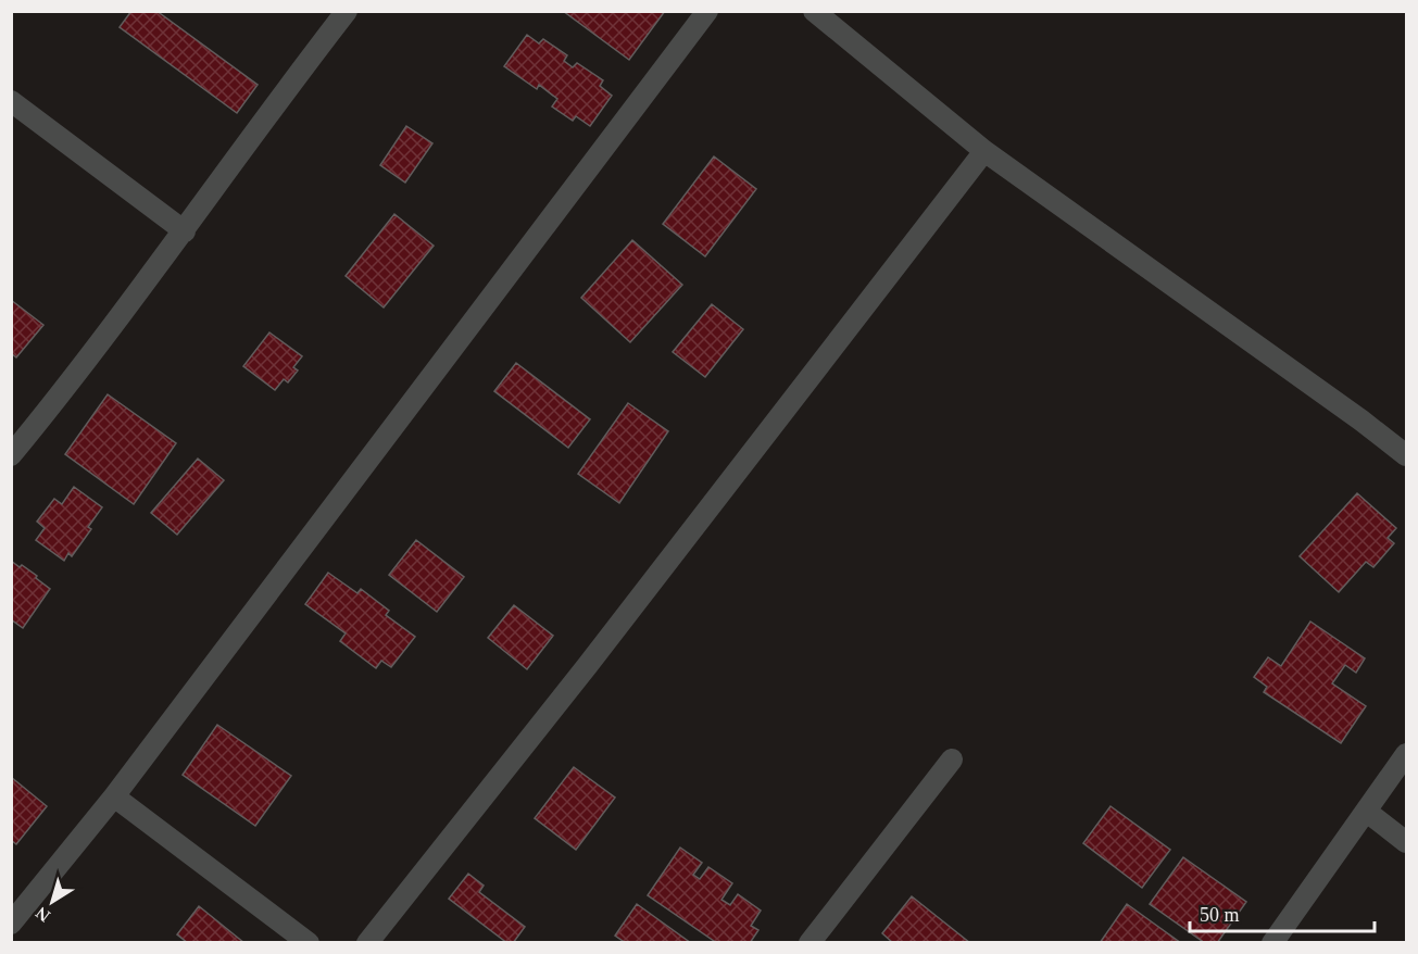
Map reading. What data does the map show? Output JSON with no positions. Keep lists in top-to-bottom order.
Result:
{
  "scale_bar": "50 m",
  "north": "bottom left"
}
